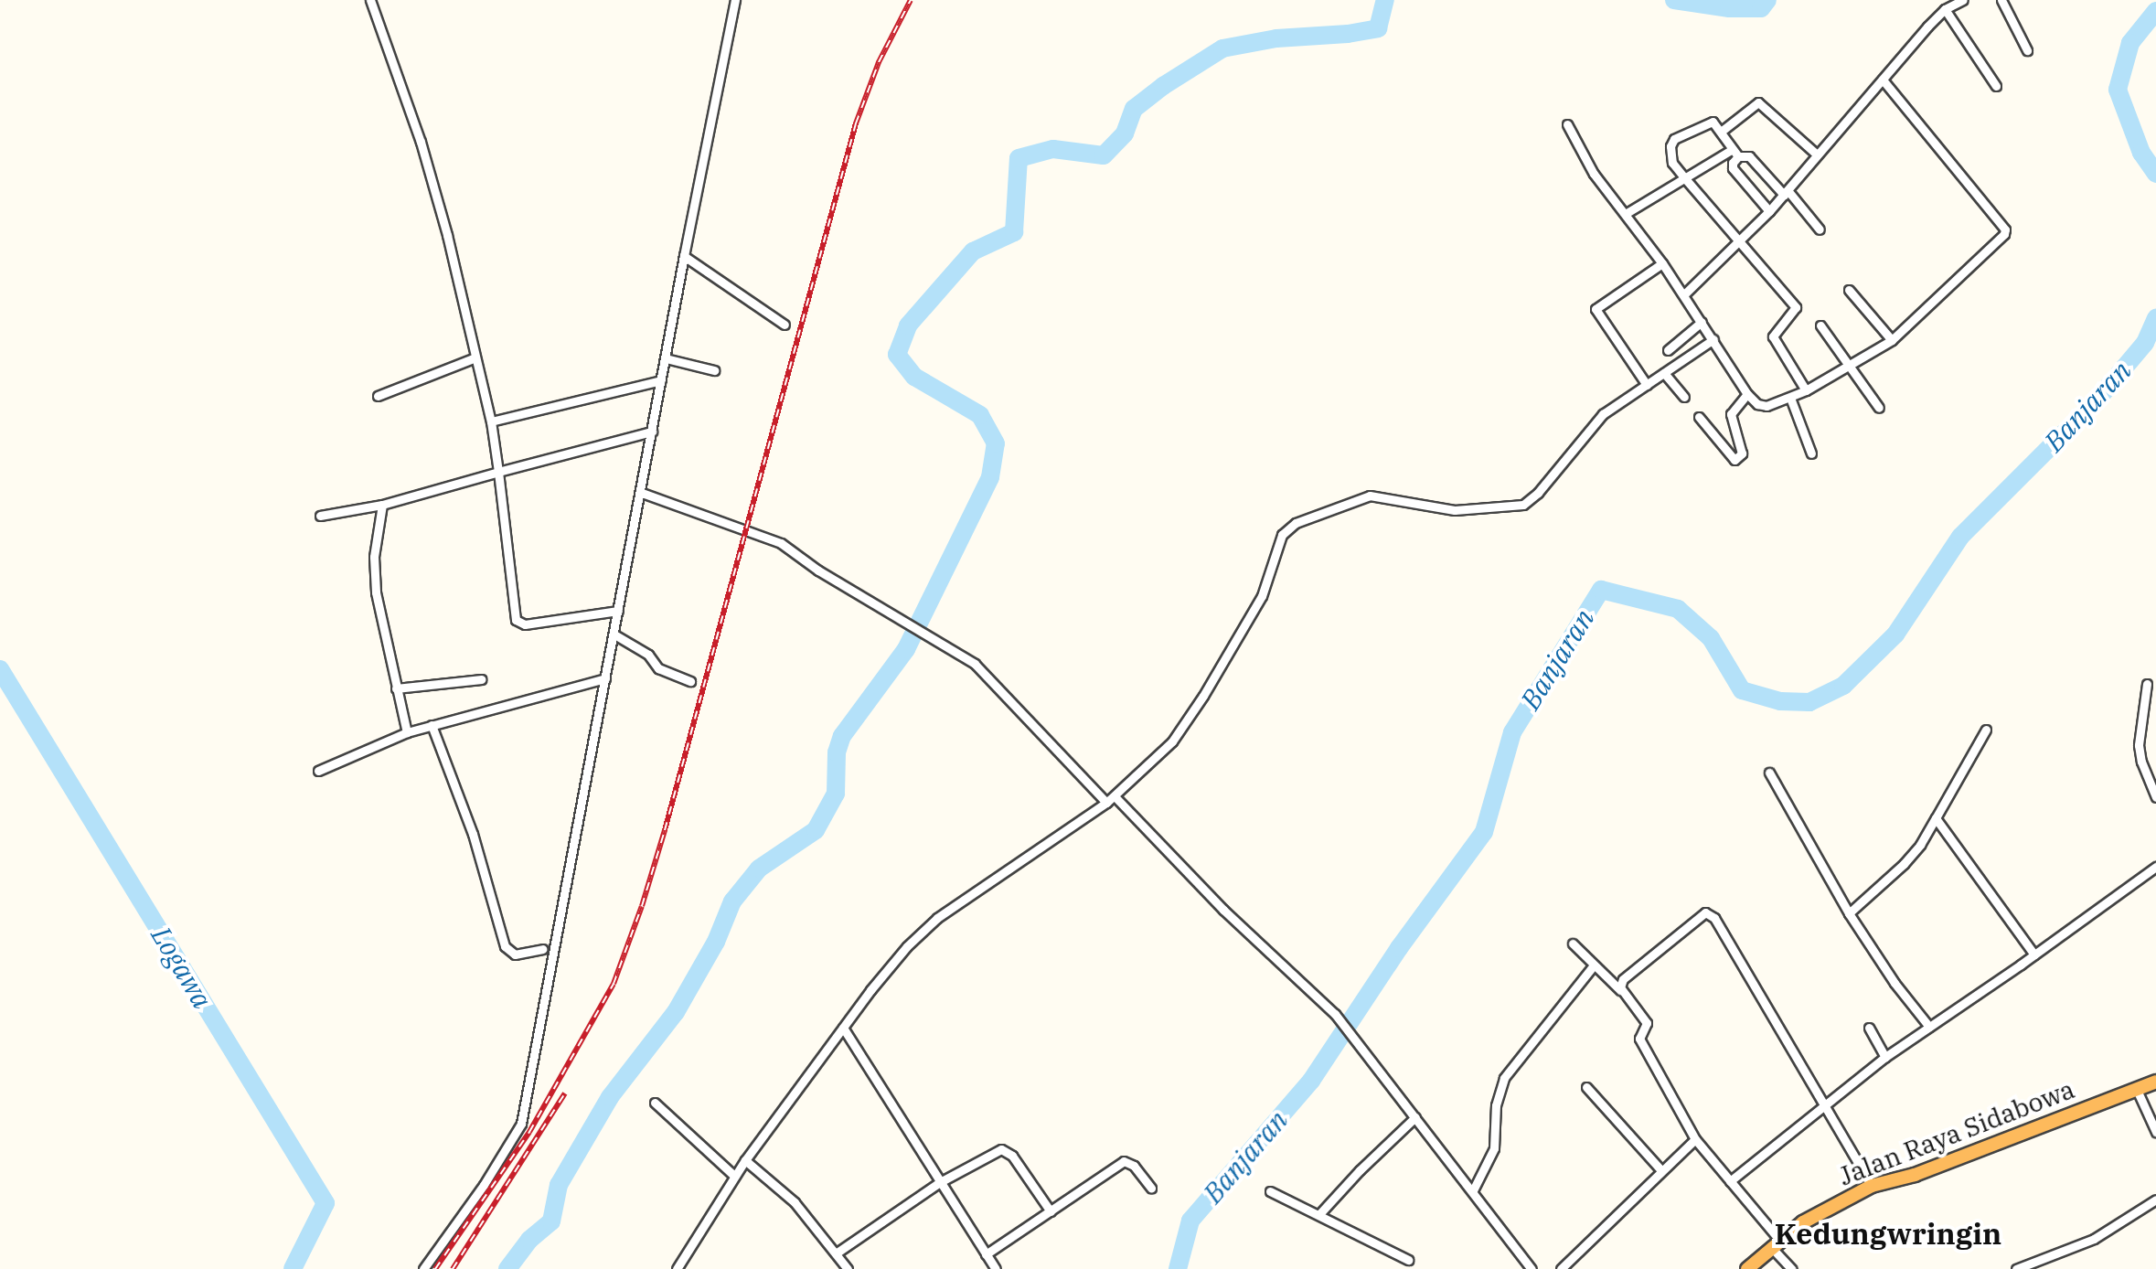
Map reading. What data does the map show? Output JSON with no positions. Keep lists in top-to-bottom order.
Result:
{
  "streets": {
    "highway": ["Jalan Raya Sidabowa"]
  },
  "districts": ["Kedungwringin"],
  "water": ["Banjaran", "Logawa"]
}
